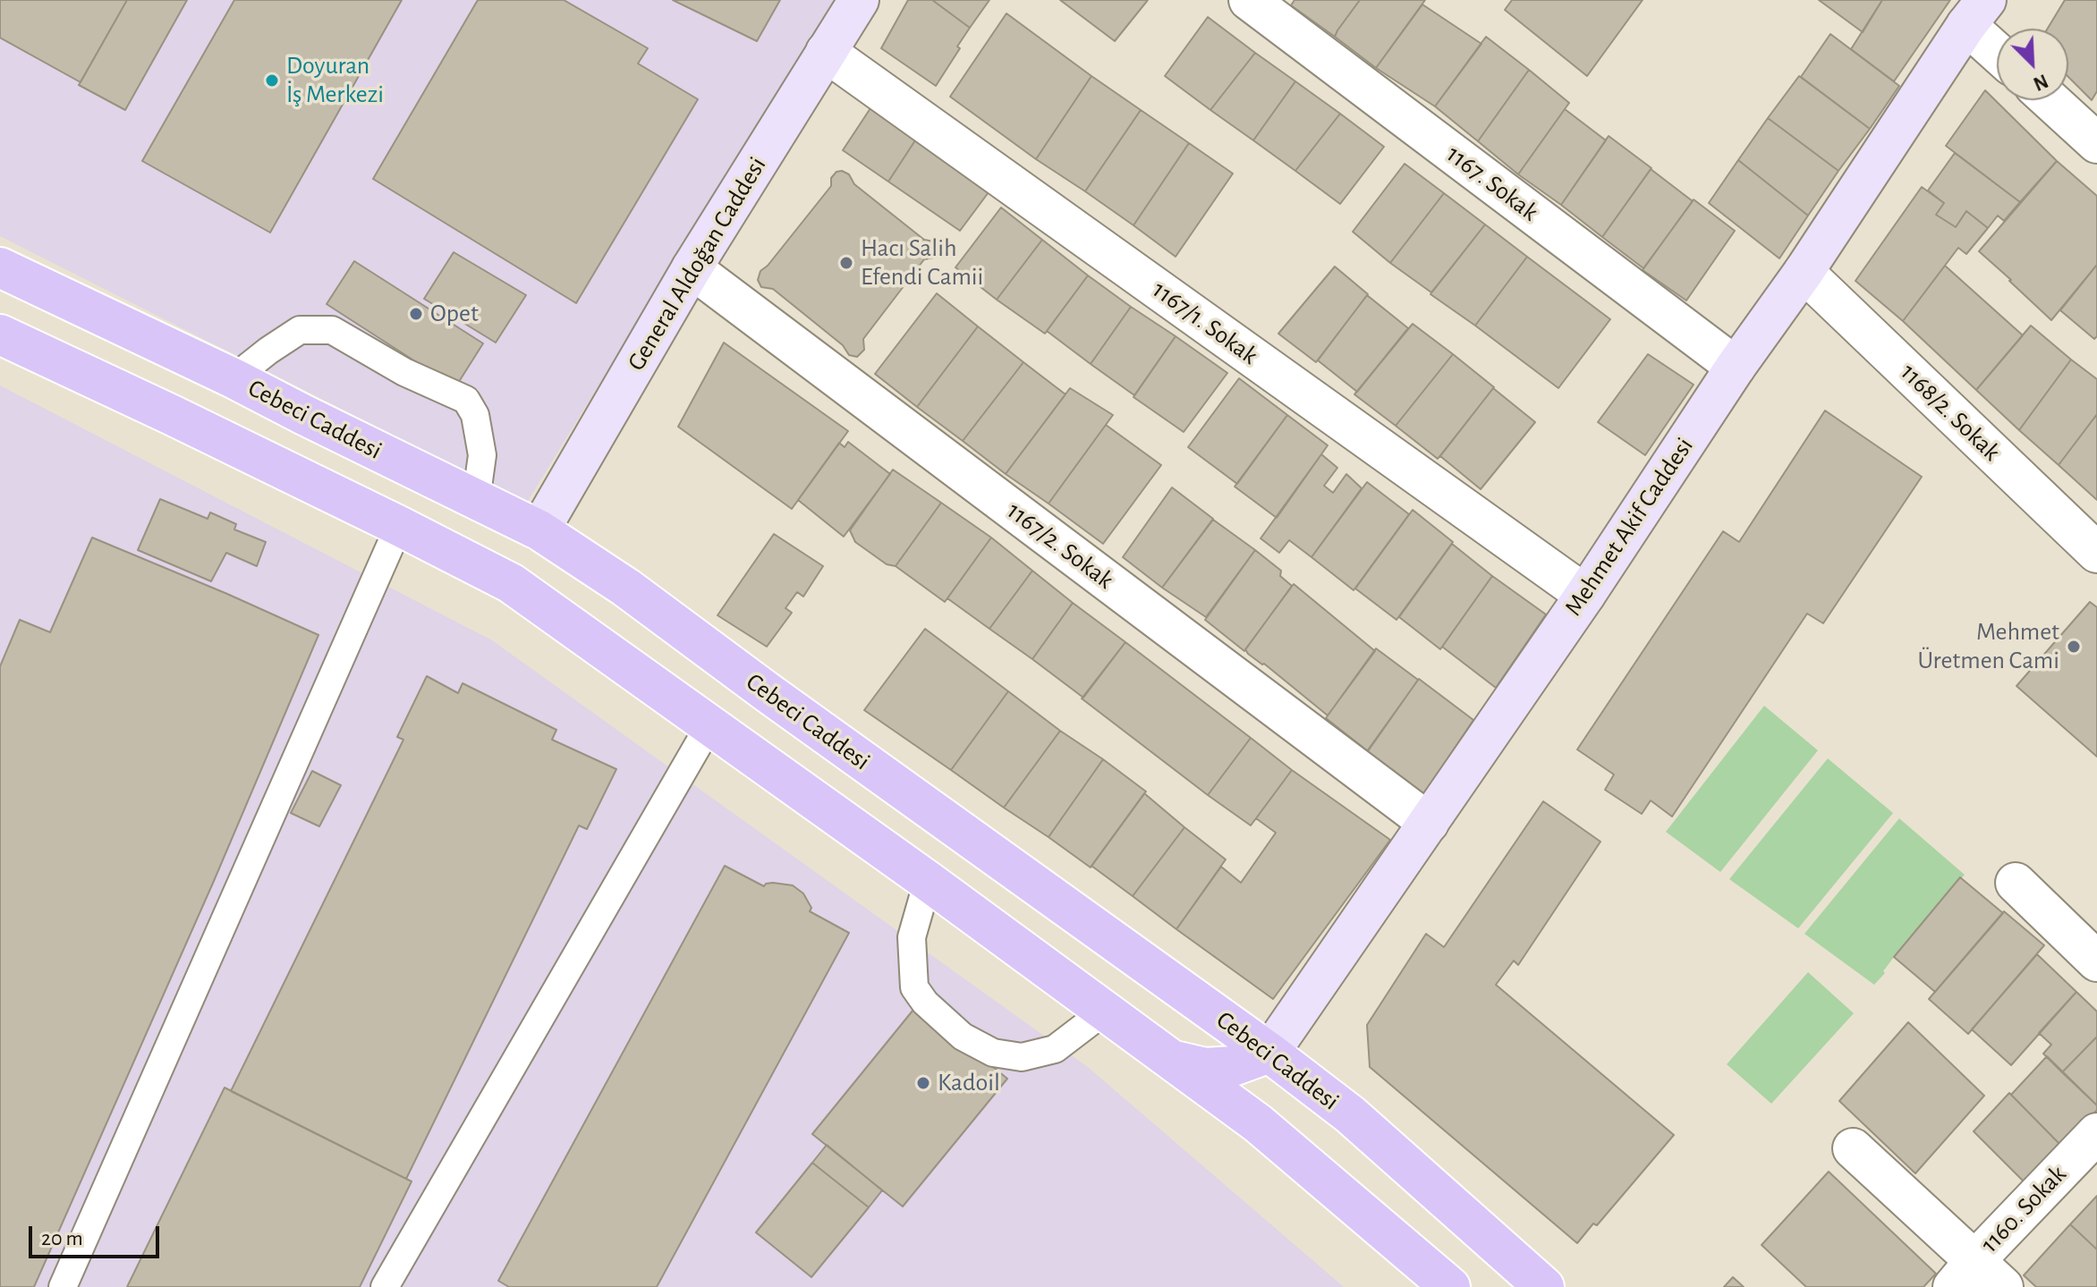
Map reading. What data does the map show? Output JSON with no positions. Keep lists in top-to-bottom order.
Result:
{
  "streets": {
    "main road": ["General Aldoğan Caddesi", "Cebeci Caddesi", "Mehmet Akif Caddesi"],
    "street": [
      "1167. Sokak",
      "1167/1. Sokak",
      "1168/2. Sokak",
      "1167/2. Sokak",
      "1160. Sokak"
    ]
  },
  "crossings": [
    ["1167. Sokak", "Mehmet Akif Caddesi"],
    ["General Aldoğan Caddesi", "1167/1. Sokak"],
    ["General Aldoğan Caddesi", "Cebeci Caddesi"],
    ["General Aldoğan Caddesi", "1167/2. Sokak"],
    ["1167/1. Sokak", "Mehmet Akif Caddesi"],
    ["1168/2. Sokak", "Mehmet Akif Caddesi"],
    ["Cebeci Caddesi", "Mehmet Akif Caddesi"],
    ["Mehmet Akif Caddesi", "1167/2. Sokak"]
  ],
  "places": [
    "Doyuran İş Merkezi",
    "Hacı Salih Efendi Camii",
    "Opet",
    "Mehmet Üretmen Cami",
    "Kadoil"
  ],
  "scale_bar": "20 m",
  "north": "bottom right"
}
